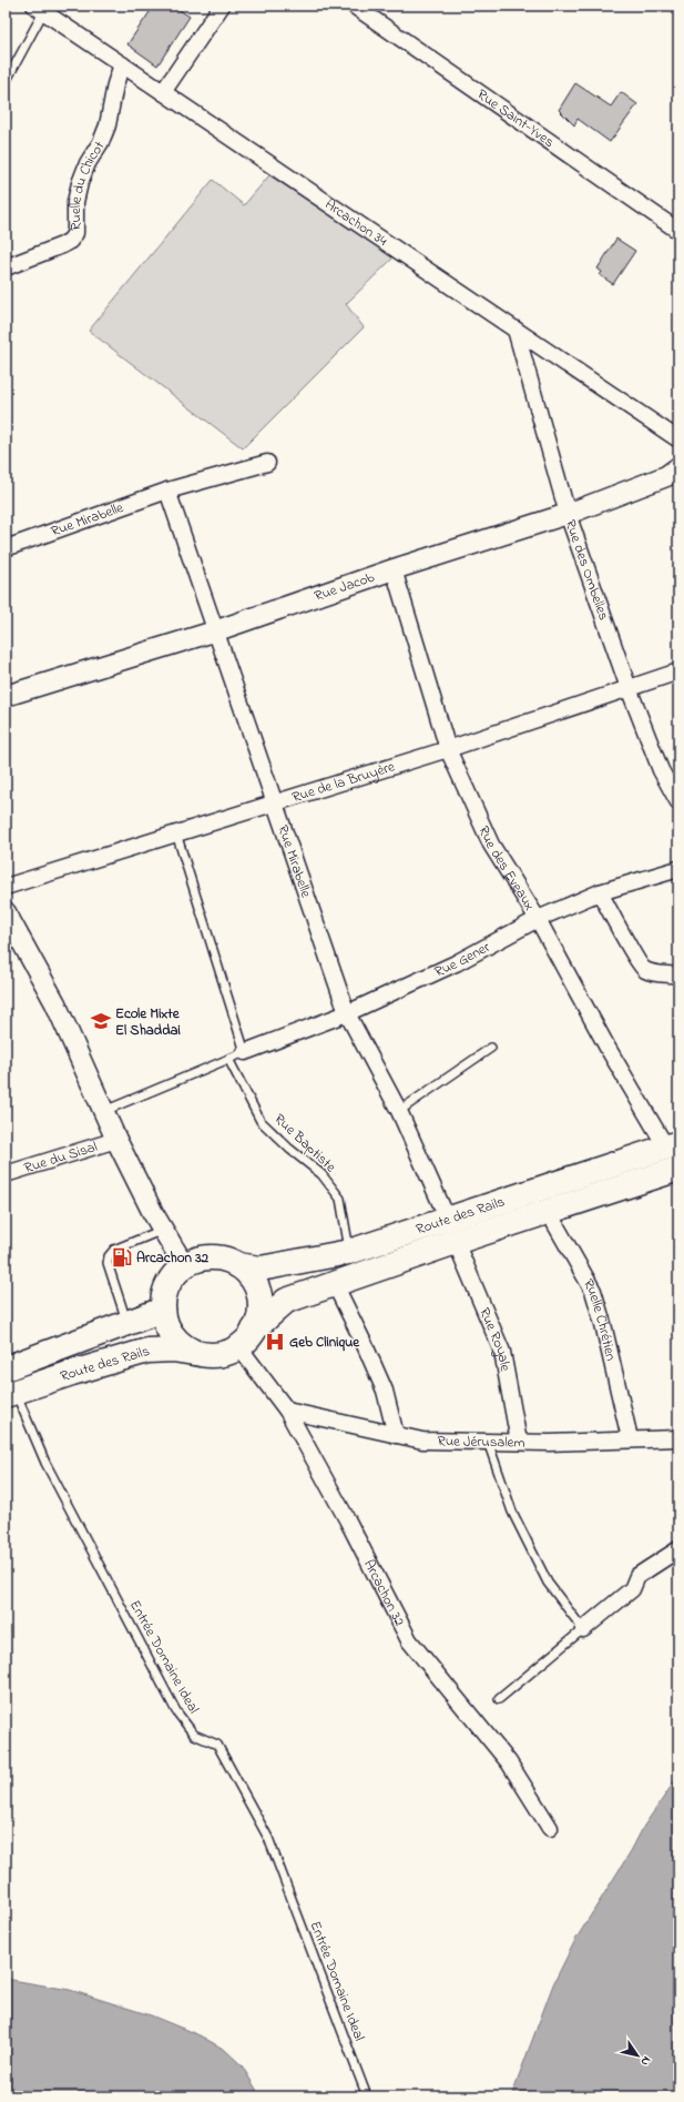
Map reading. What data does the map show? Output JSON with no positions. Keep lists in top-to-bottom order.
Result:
{
  "streets": {
    "main road": ["Route des Rails"],
    "street": [
      "Rue Saint-Yves",
      "Ruelle du Chicot",
      "Arcachon 34",
      "Rue Mirabelle",
      "Rue des Ombelles",
      "Rue Jacob",
      "Rue de la Bruyère",
      "Rue des Eveaux",
      "Rue Gener",
      "Rue du Sisal",
      "Ruelle Chrétien",
      "Rue Royale",
      "Rue Jérusalem",
      "Arcachon 32"
    ],
    "lane": ["Rue Baptiste", "Entrée Domaine Ideal"]
  },
  "crossings": [
    ["Ruelle du Chicot", "Arcachon 34"],
    ["Arcachon 34", "Rue des Ombelles"],
    ["Rue Mirabelle", "Rue Jacob"],
    ["Rue Mirabelle", "Rue de la Bruyère"],
    ["Rue Mirabelle", "Rue Gener"],
    ["Rue Mirabelle", "Route des Rails"],
    ["Rue Mirabelle", "Rue Royale"],
    ["Rue des Ombelles", "Rue Jacob"],
    ["Rue des Ombelles", "Rue de la Bruyère"],
    ["Rue Jacob", "Rue des Eveaux"],
    ["Rue de la Bruyère", "Rue des Eveaux"],
    ["Rue des Eveaux", "Rue Gener"],
    ["Rue des Eveaux", "Route des Rails"],
    ["Rue Gener", "Rue Baptiste"],
    ["Rue Baptiste", "Route des Rails"],
    ["Route des Rails", "Ruelle Chrétien"],
    ["Route des Rails", "Rue Royale"],
    ["Route des Rails", "Arcachon 32"],
    ["Route des Rails", "Entrée Domaine Ideal"],
    ["Ruelle Chrétien", "Rue Jérusalem"],
    ["Rue Royale", "Rue Jérusalem"],
    ["Rue Jérusalem", "Arcachon 32"]
  ],
  "places": {
    "school or university": ["Ecole Mixte El Shaddai"],
    "fuel station": ["Arcachon 32"],
    "hospital": ["Geb Clinique"]
  },
  "north": "bottom right"
}
